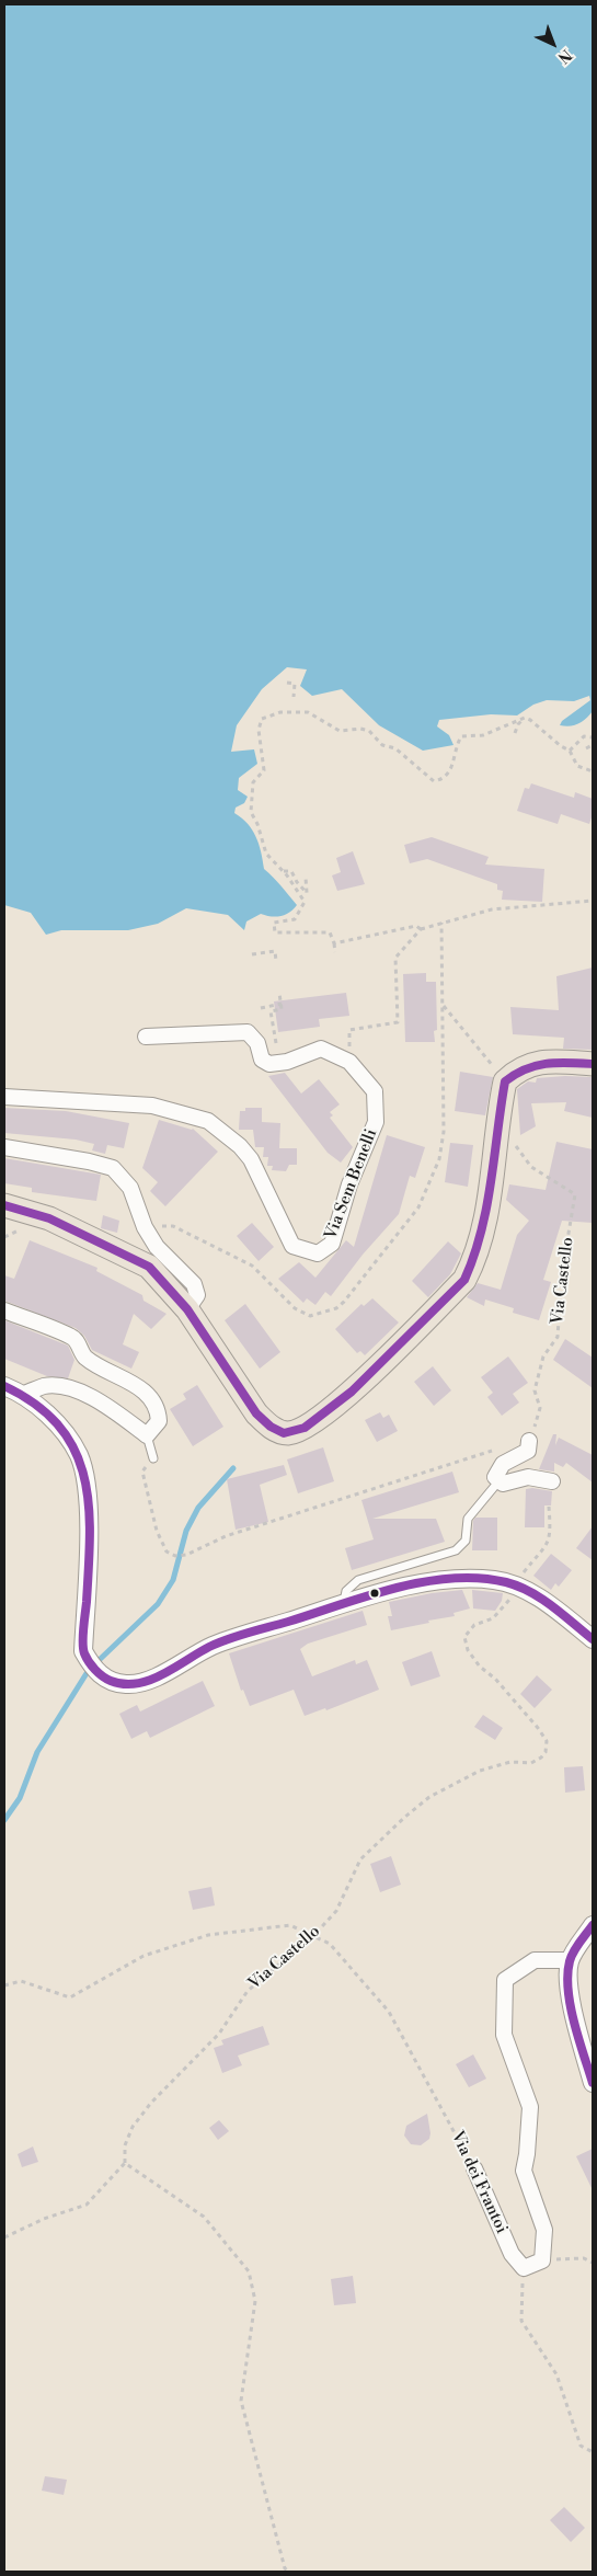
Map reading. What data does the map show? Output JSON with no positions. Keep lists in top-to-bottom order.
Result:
{
  "streets": {
    "street": ["Via Sem Benelli", "Via dei Frantoi"],
    "path": ["Via Castello"]
  },
  "crossings": [
    ["Via Castello", "Via dei Frantoi"]
  ],
  "north": "bottom right"
}
